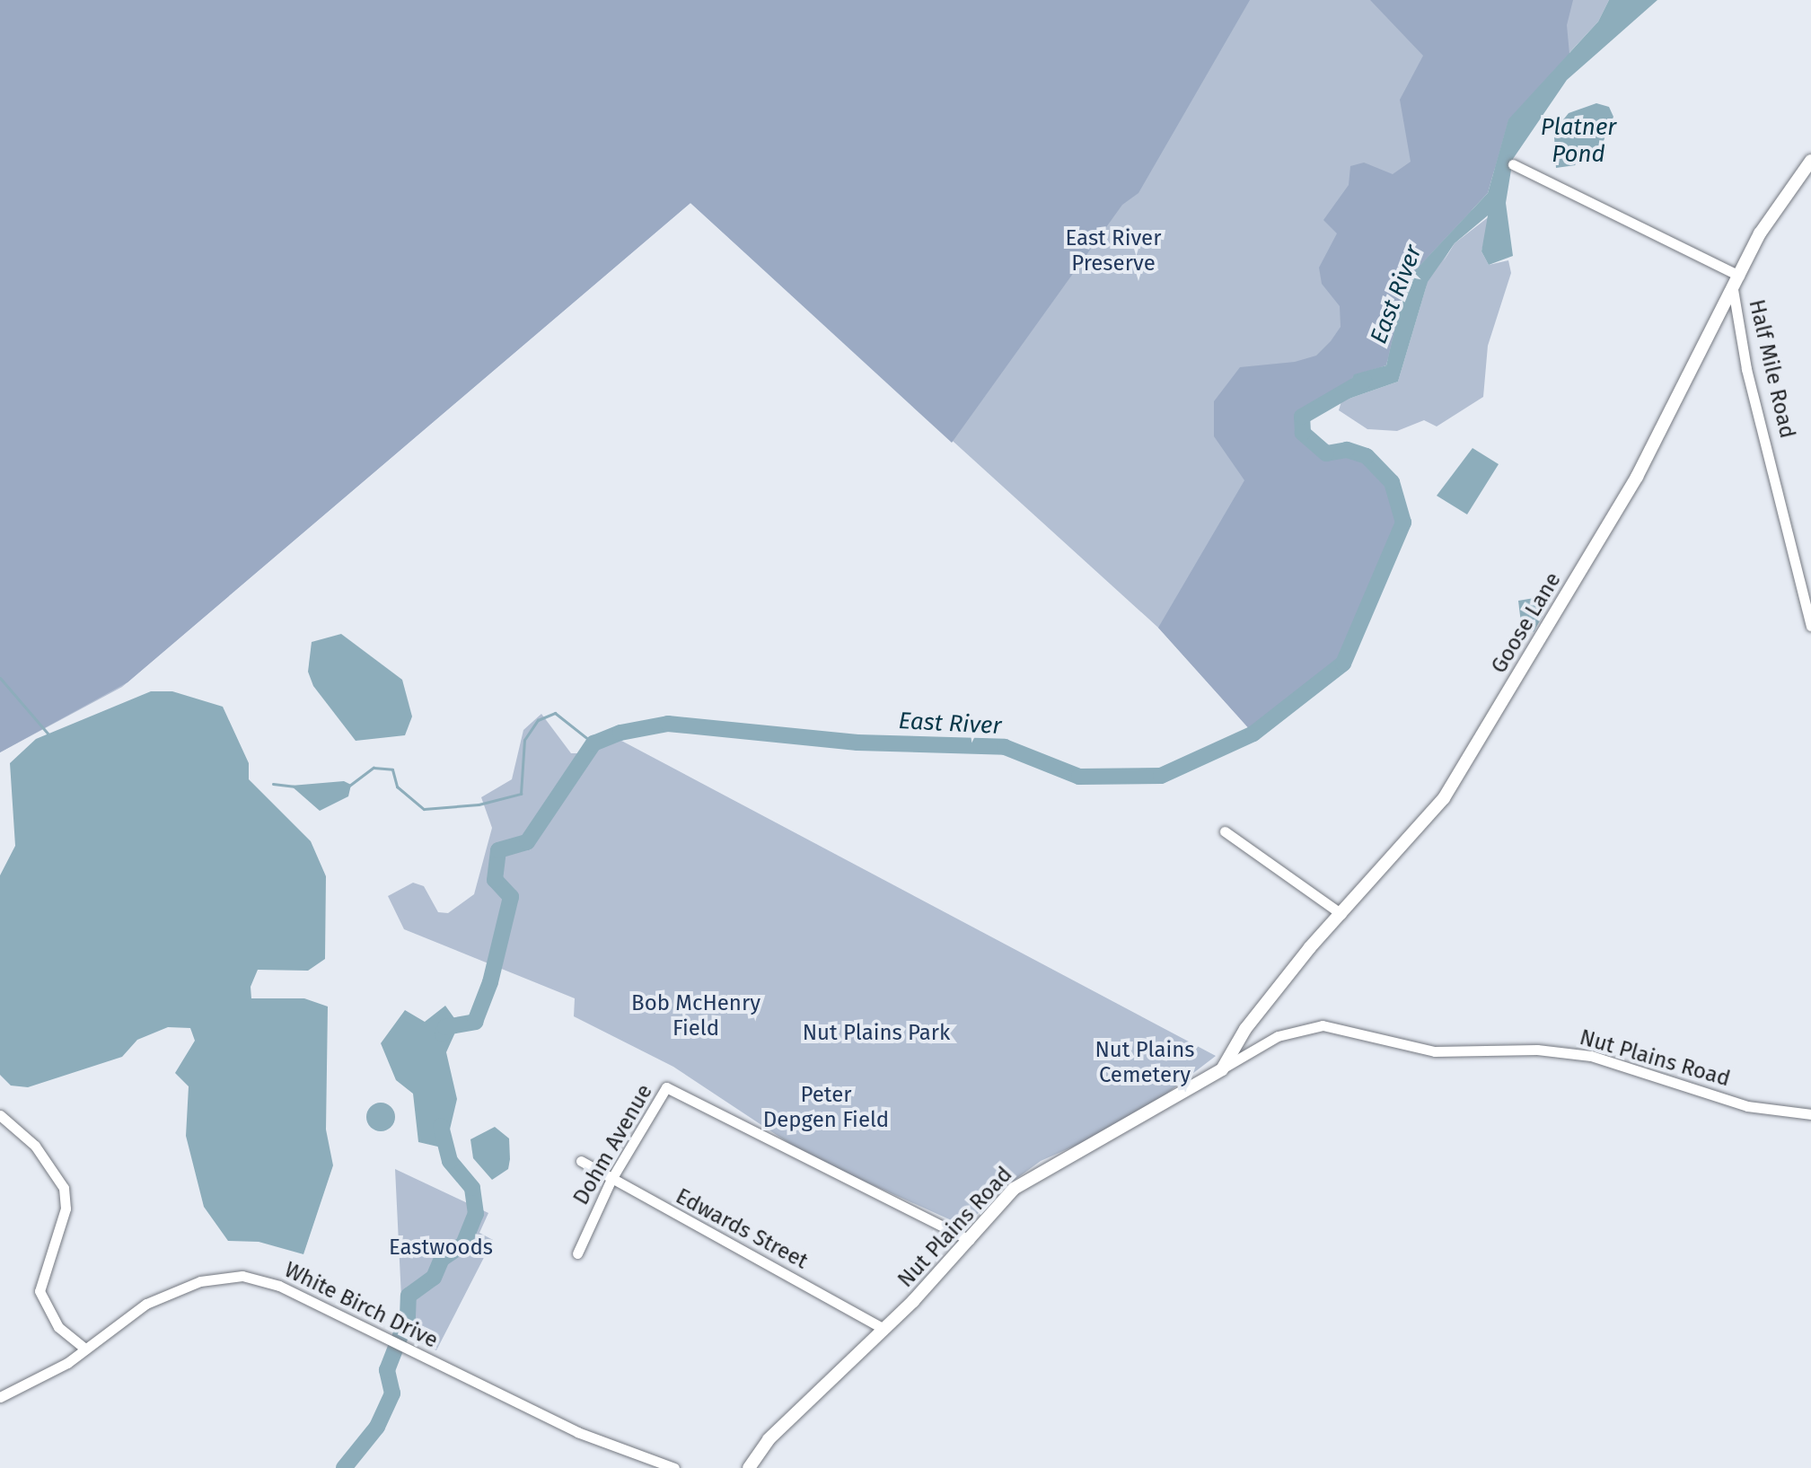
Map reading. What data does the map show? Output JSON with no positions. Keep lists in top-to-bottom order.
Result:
{
  "streets": {
    "street": [
      "Half Mile Road",
      "Goose Lane",
      "Nut Plains Road",
      "Dohm Avenue",
      "Edwards Street",
      "White Birch Drive"
    ]
  },
  "crossings": [
    ["Half Mile Road", "Goose Lane"],
    ["Goose Lane", "Nut Plains Road"],
    ["Nut Plains Road", "Dohm Avenue"],
    ["Nut Plains Road", "Edwards Street"],
    ["Dohm Avenue", "Edwards Street"]
  ],
  "water": ["Platner Pond", "East River"],
  "parks": [
    "East River Preserve",
    "Bob McHenry Field",
    "Nut Plains Park",
    "Nut Plains Cemetery",
    "Peter Depgen Field",
    "Eastwoods"
  ]
}
